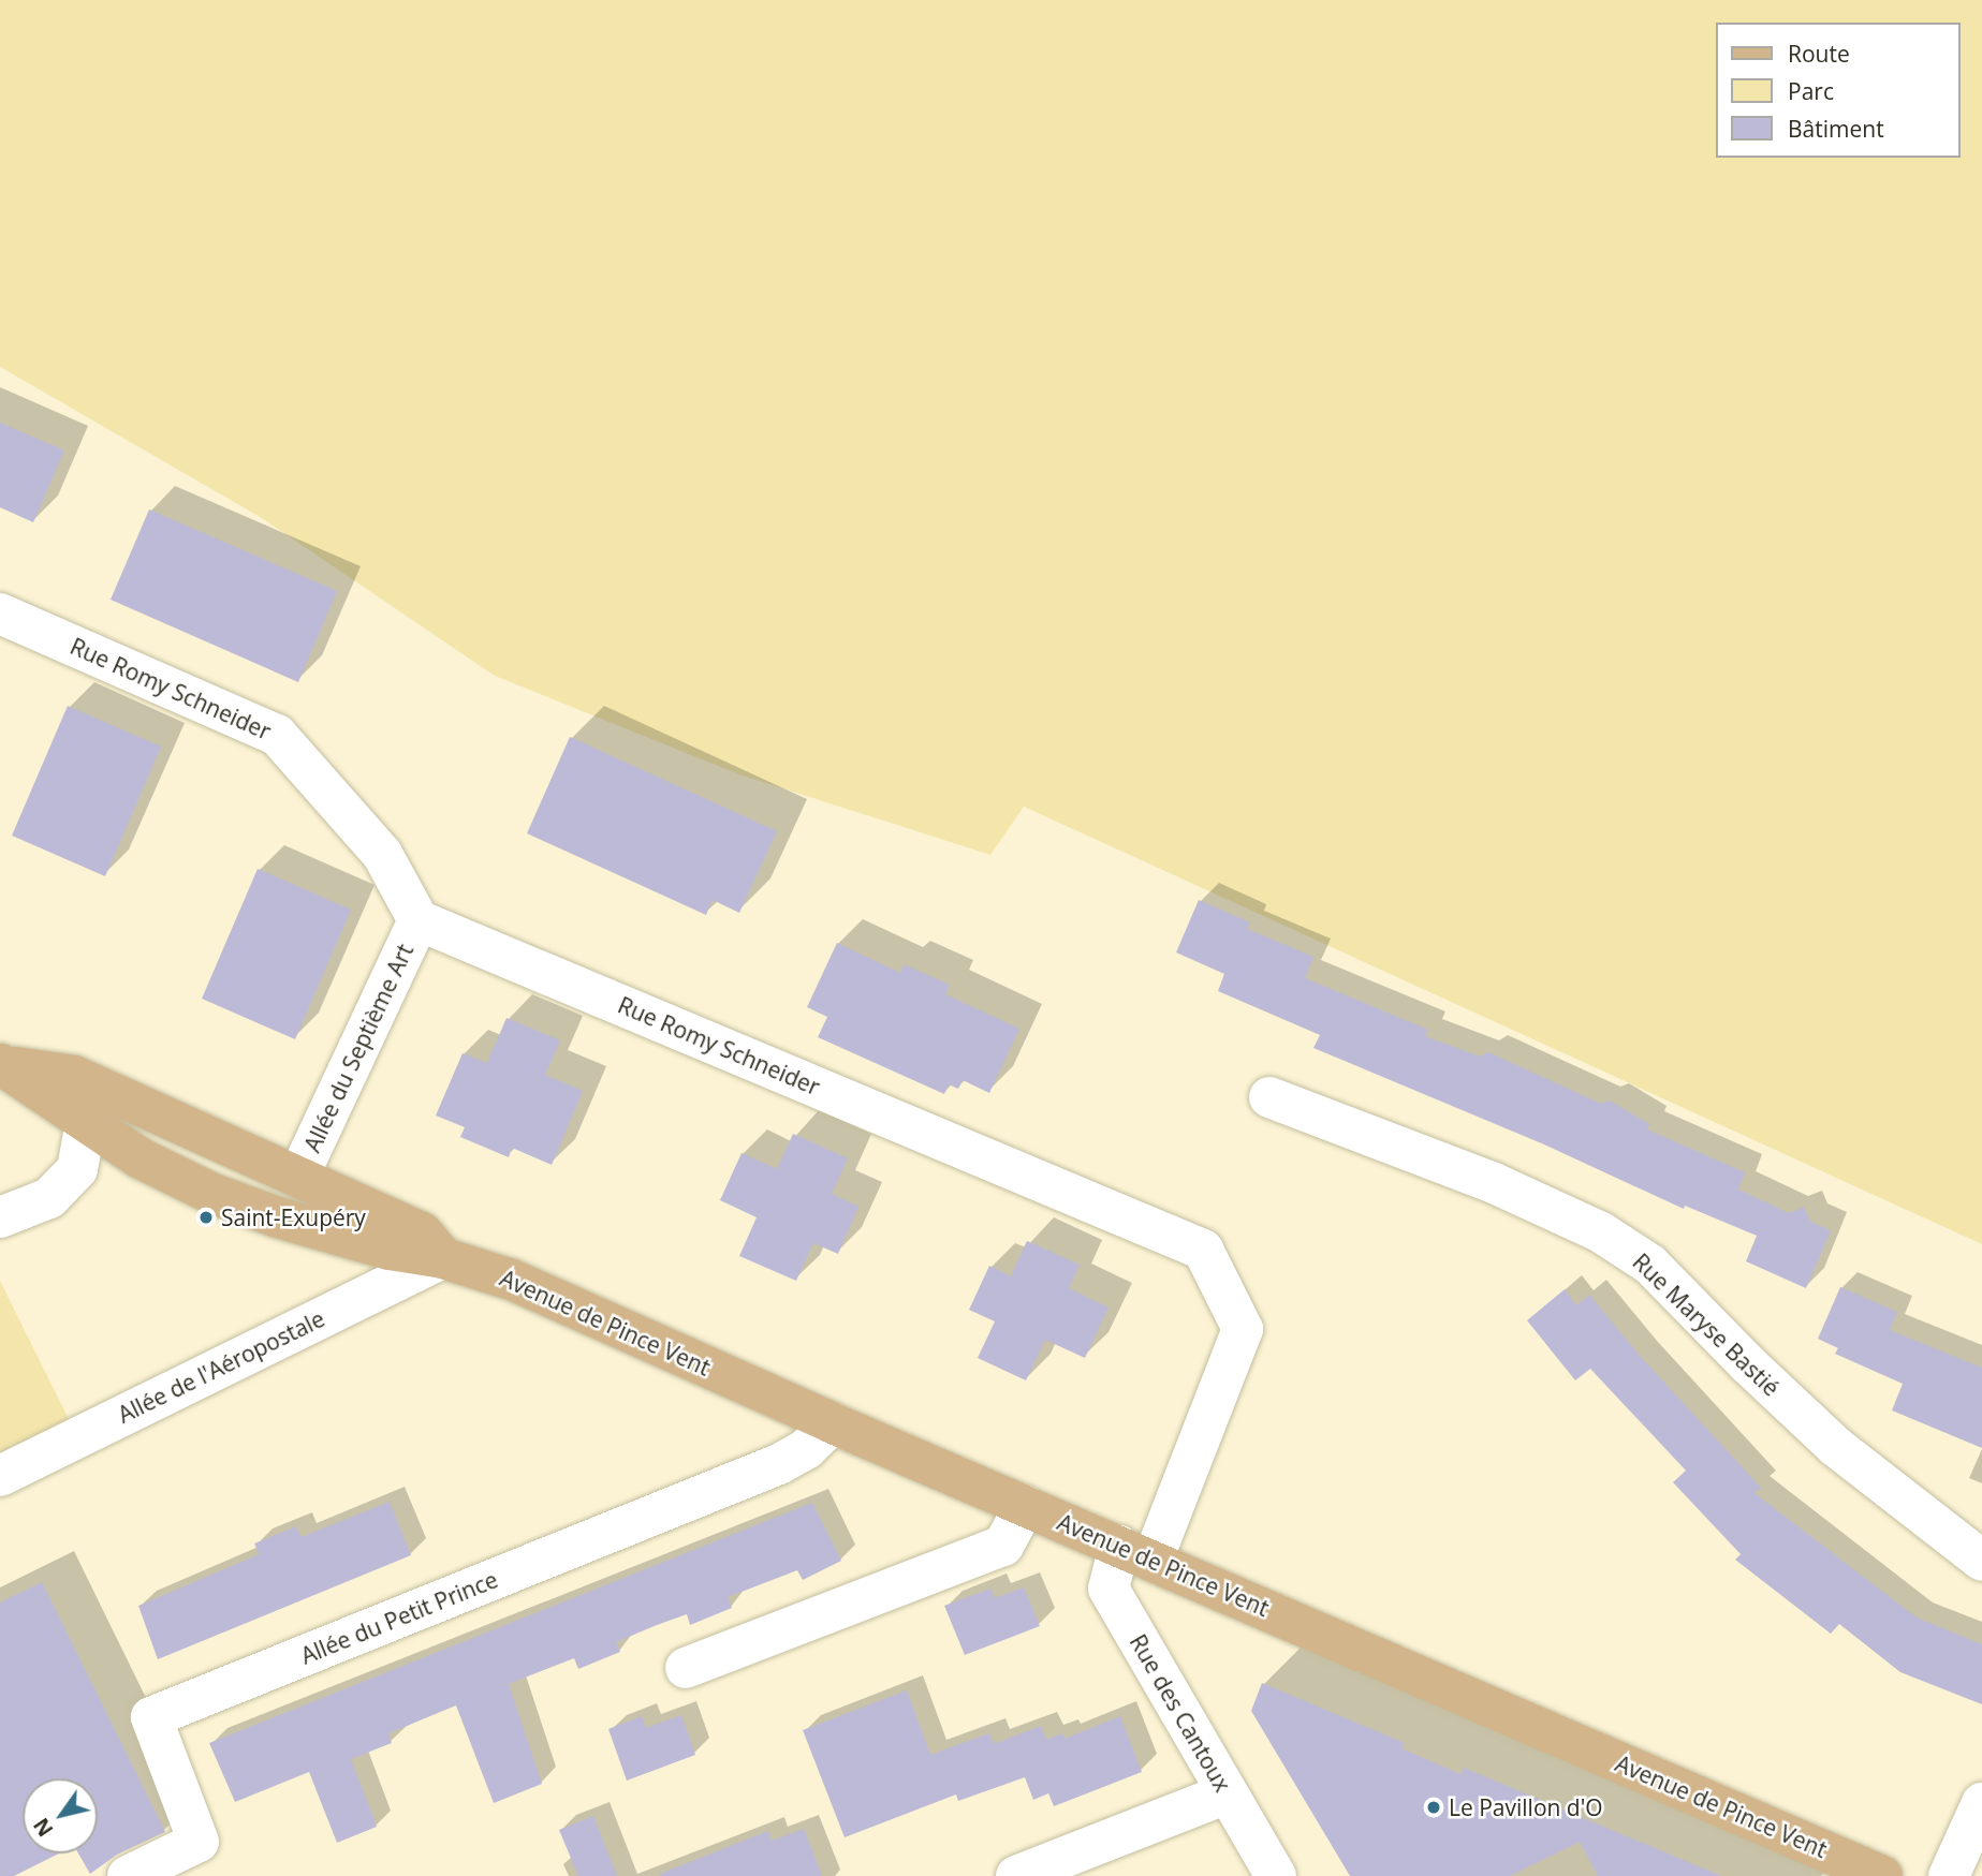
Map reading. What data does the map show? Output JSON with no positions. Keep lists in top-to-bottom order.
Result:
{
  "streets": {
    "main road": ["Avenue de Pince Vent"],
    "street": [
      "Rue Romy Schneider",
      "Allée du Septième Art",
      "Rue Maryse Bastié",
      "Allée de l'Aéropostale",
      "Allée du Petit Prince",
      "Rue des Cantoux"
    ]
  },
  "crossings": [
    ["Rue Romy Schneider", "Allée du Septième Art"],
    ["Rue Romy Schneider", "Avenue de Pince Vent"],
    ["Rue Romy Schneider", "Rue des Cantoux"],
    ["Allée du Septième Art", "Avenue de Pince Vent"],
    ["Avenue de Pince Vent", "Allée de l'Aéropostale"],
    ["Avenue de Pince Vent", "Allée du Petit Prince"],
    ["Avenue de Pince Vent", "Rue des Cantoux"]
  ],
  "places": ["Saint-Exupéry", "Le Pavillon d'O"],
  "legend": ["Route", "Parc", "Bâtiment"],
  "north": "bottom left"
}
